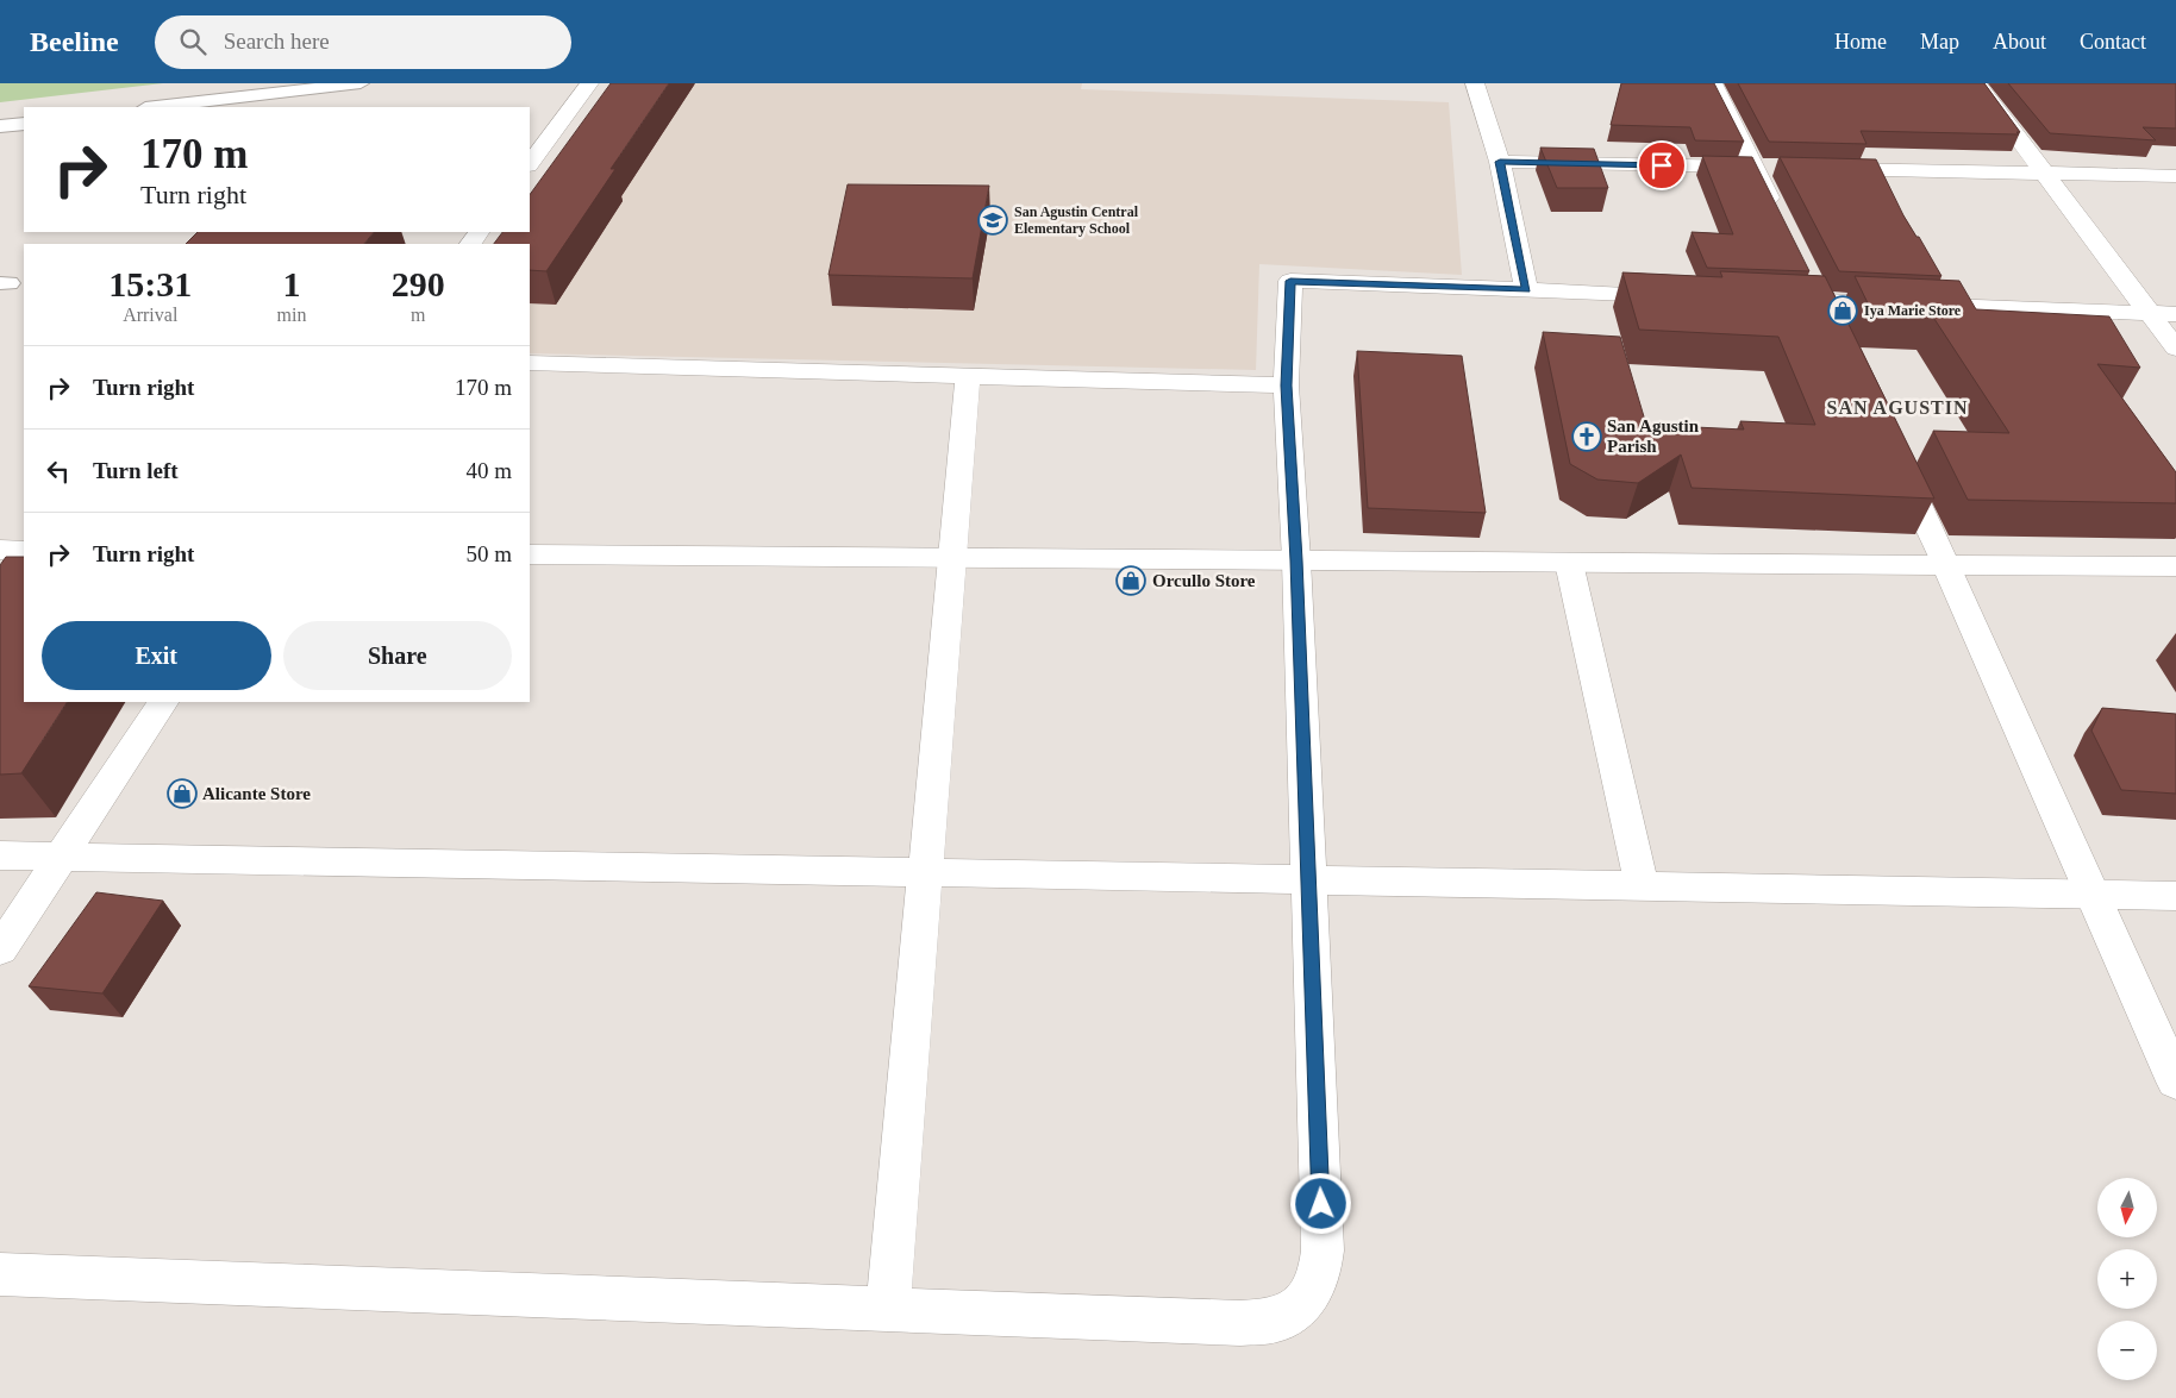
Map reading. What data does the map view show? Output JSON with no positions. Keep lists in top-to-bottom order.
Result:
{
  "districts": ["SAN AGUSTIN"],
  "places": {
    "school or university": ["San Agustin Central Elementary School"],
    "shop": ["Iya Marie Store", "Orcullo Store", "Alicante Store"],
    "church": ["San Agustin Parish"]
  },
  "north": "bottom",
  "page": {
    "header": "Beeline",
    "search": "Search here",
    "nav": [
      "Home",
      "Map",
      "About",
      "Contact"
    ],
    "turn": ["170 m", "Turn right"],
    "eta": [
      "15:31",
      "Arrival",
      "1",
      "min",
      "290",
      "m"
    ],
    "list": [
      {
        "name": "Turn right",
        "value": "170 m"
      },
      {
        "name": "Turn left",
        "value": "40 m"
      },
      {
        "name": "Turn right",
        "value": "50 m"
      }
    ],
    "buttons": ["Exit", "Share"],
    "map_buttons": ["+", "−"]
  }
}
